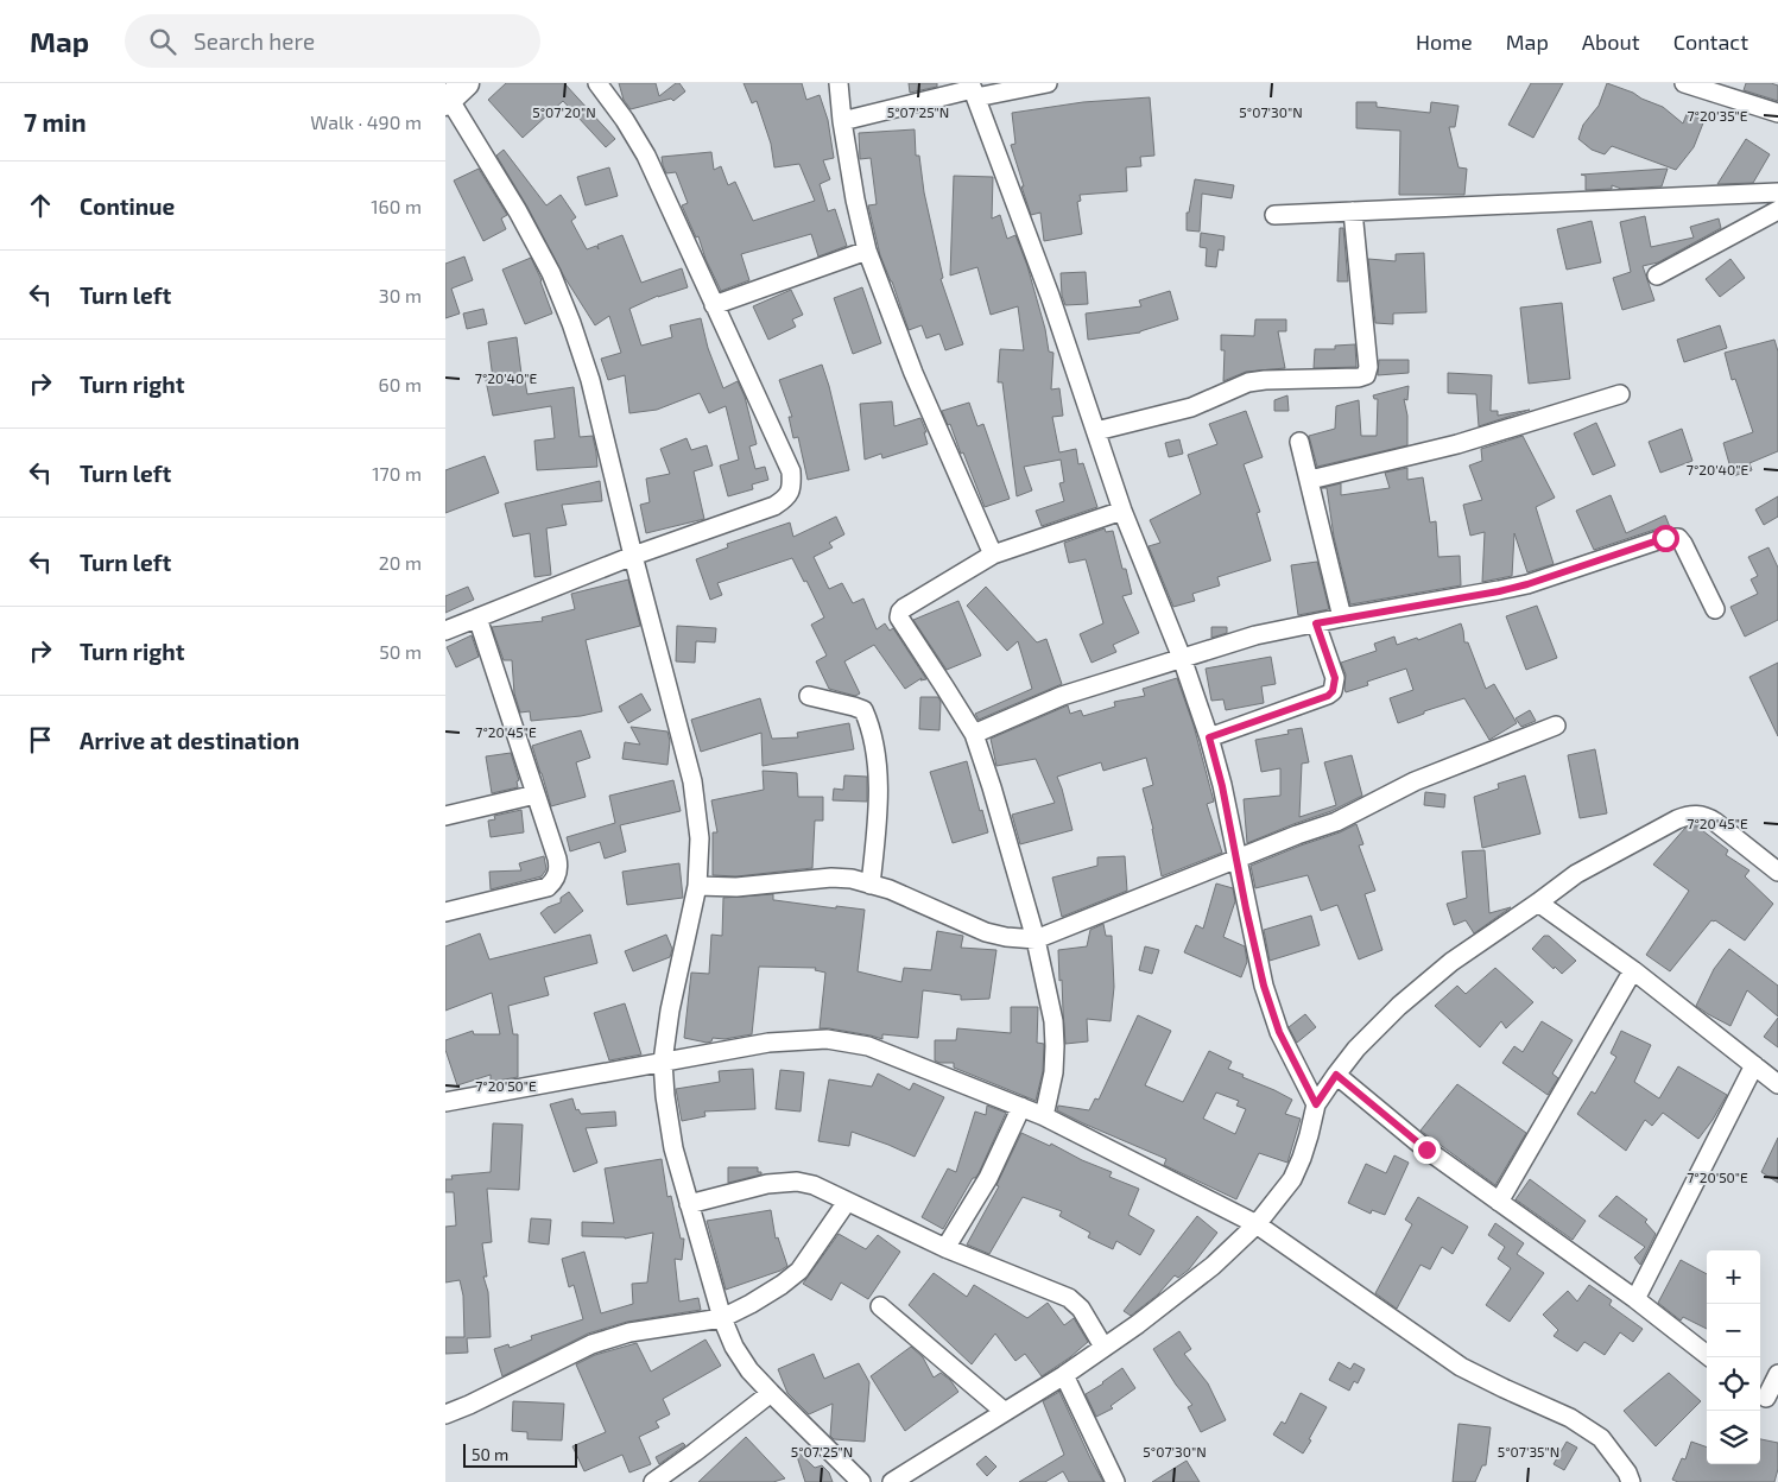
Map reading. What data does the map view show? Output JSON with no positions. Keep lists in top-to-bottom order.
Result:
{
  "scale_bar": "50 m",
  "page": {
    "header": "Map",
    "search": "Search here",
    "nav": [
      "Home",
      "Map",
      "About",
      "Contact"
    ],
    "heading": ["7 min", "Walk · 490 m"],
    "list": [
      ["Continue", "160 m"],
      ["Turn left", "30 m"],
      ["Turn right", "60 m"],
      ["Turn left", "170 m"],
      ["Turn left", "20 m"],
      ["Turn right", "50 m"],
      "Arrive at destination"
    ],
    "map_buttons": ["+", "−"],
    "scale": "50 m"
  },
  "coordinates": [
    "5°07'20\"N",
    "5°07'25\"N",
    "5°07'30\"N",
    "7°20'35\"E",
    "7°20'40\"E",
    "7°20'45\"E",
    "7°20'50\"E",
    "5°07'35\"N"
  ]
}
